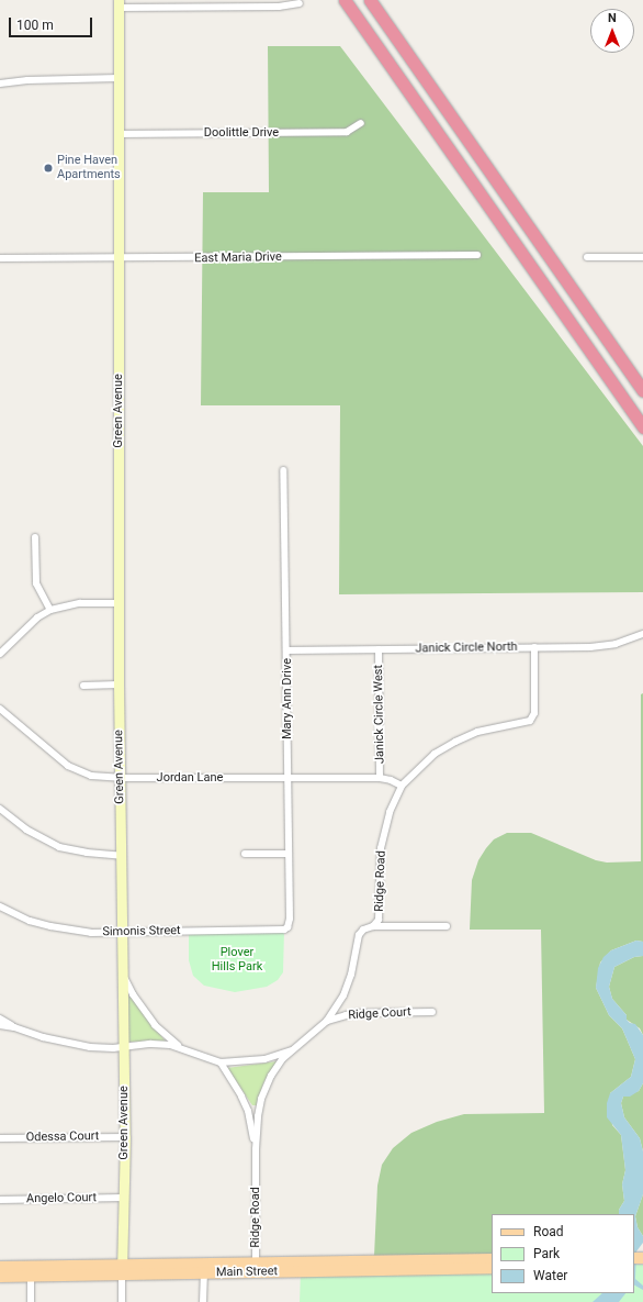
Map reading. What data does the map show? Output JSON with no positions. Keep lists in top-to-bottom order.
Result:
{
  "streets": {
    "main road": ["Main Street"],
    "street": [
      "Doolittle Drive",
      "East Maria Drive",
      "Green Avenue",
      "Janick Circle North",
      "Mary Ann Drive",
      "Janick Circle West",
      "Jordan Lane",
      "Ridge Road",
      "Simonis Street",
      "Ridge Court",
      "Odessa Court",
      "Angelo Court"
    ]
  },
  "crossings": [
    ["Doolittle Drive", "Green Avenue"],
    ["East Maria Drive", "Green Avenue"],
    ["Green Avenue", "Jordan Lane"],
    ["Green Avenue", "Simonis Street"],
    ["Green Avenue", "Odessa Court"],
    ["Green Avenue", "Angelo Court"],
    ["Green Avenue", "Main Street"],
    ["Janick Circle North", "Mary Ann Drive"],
    ["Janick Circle North", "Janick Circle West"],
    ["Janick Circle North", "Ridge Road"],
    ["Mary Ann Drive", "Jordan Lane"],
    ["Mary Ann Drive", "Simonis Street"],
    ["Janick Circle West", "Jordan Lane"],
    ["Jordan Lane", "Ridge Road"],
    ["Ridge Road", "Ridge Court"],
    ["Ridge Road", "Main Street"]
  ],
  "parks": ["Plover Hills Park"],
  "places": ["Pine Haven Apartments"],
  "legend": ["Road", "Park", "Water"],
  "scale_bar": "100 m",
  "north": "top"
}
